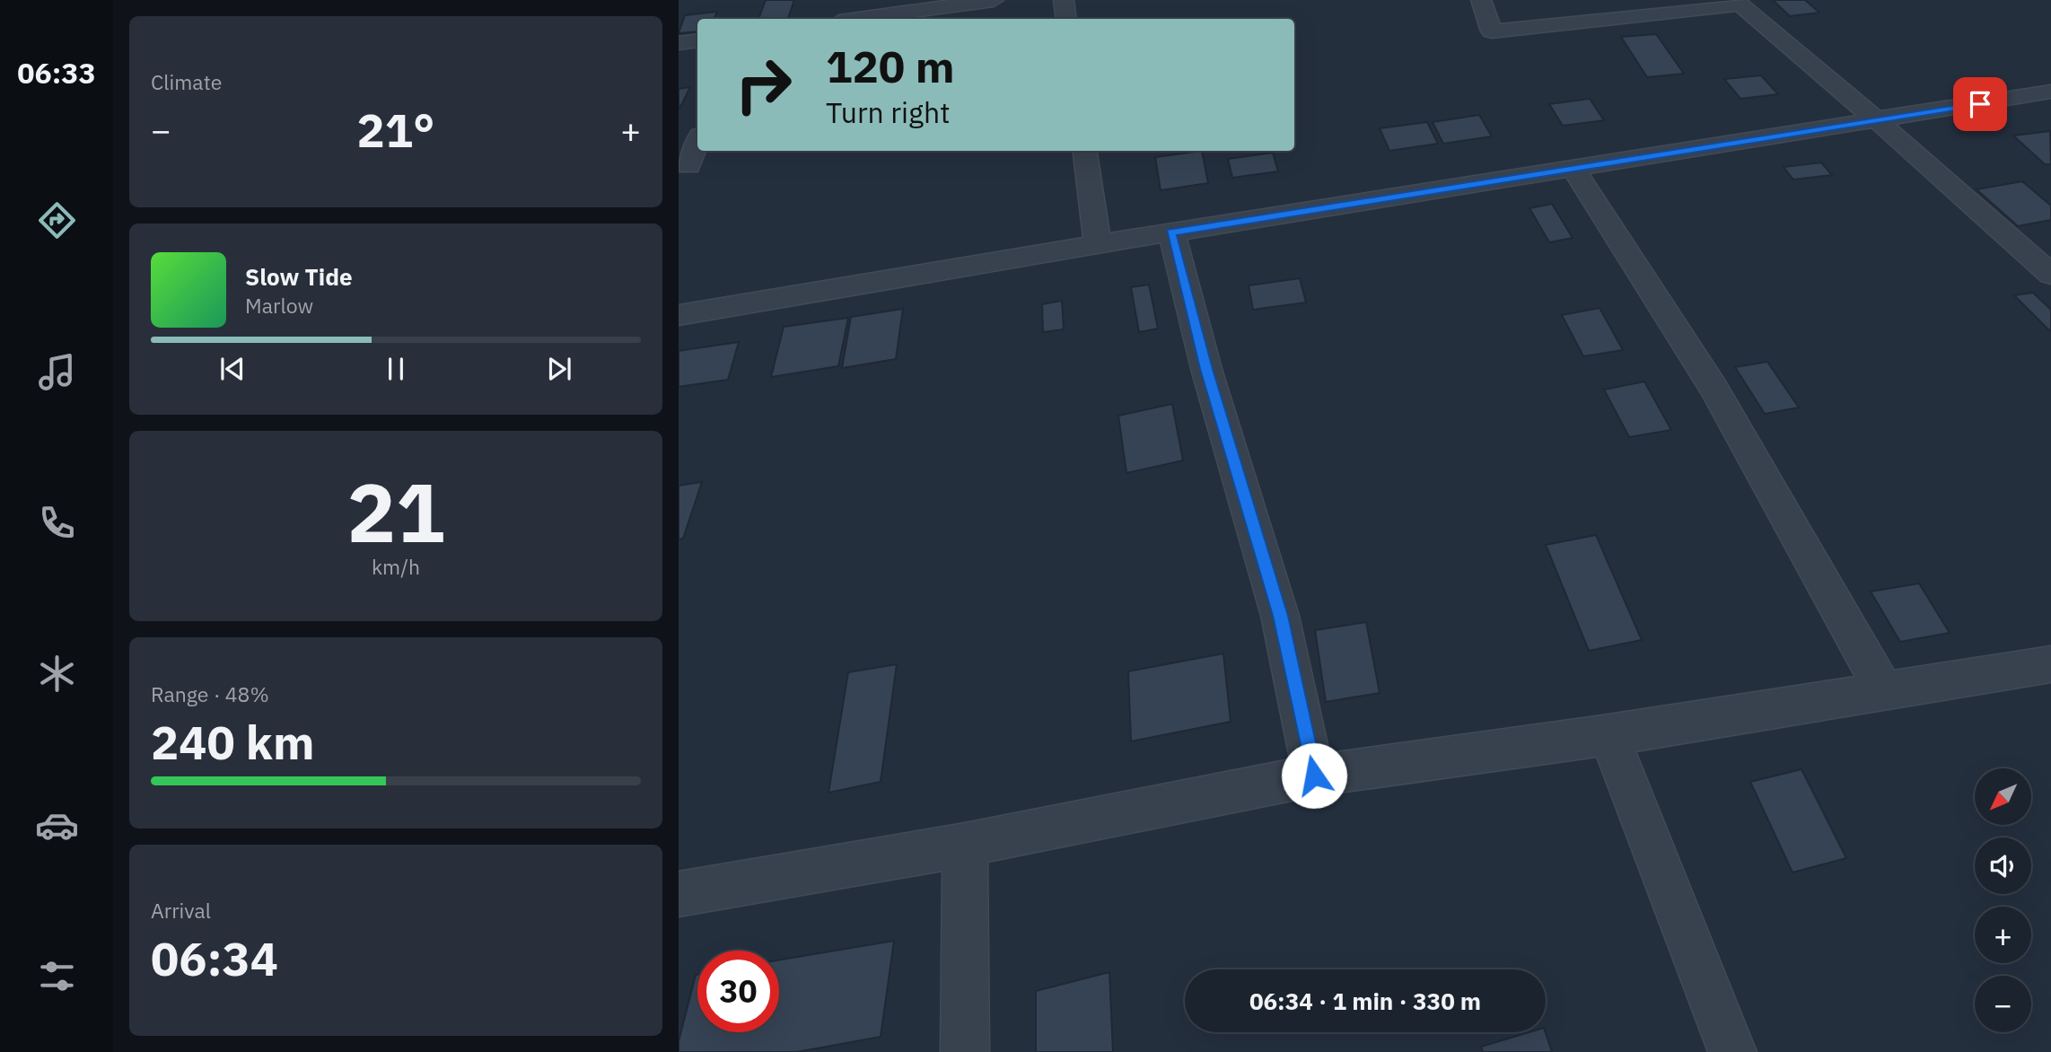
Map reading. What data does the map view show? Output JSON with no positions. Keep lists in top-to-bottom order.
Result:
{
  "north": "bottom left",
  "page": {
    "tabs": "06:33",
    "tile": [
      "Climate",
      ["21", "km/h"],
      ["Range · 48%", "240 km"],
      ["Arrival", "06:34"]
    ],
    "turn": ["120 m", "Turn right"],
    "heat": ["−", "21°", "+"],
    "song": ["Slow Tide", "Marlow"],
    "map_buttons": ["+", "−"],
    "limit": "30",
    "trip": "06:34 · 1 min · 330 m"
  }
}
